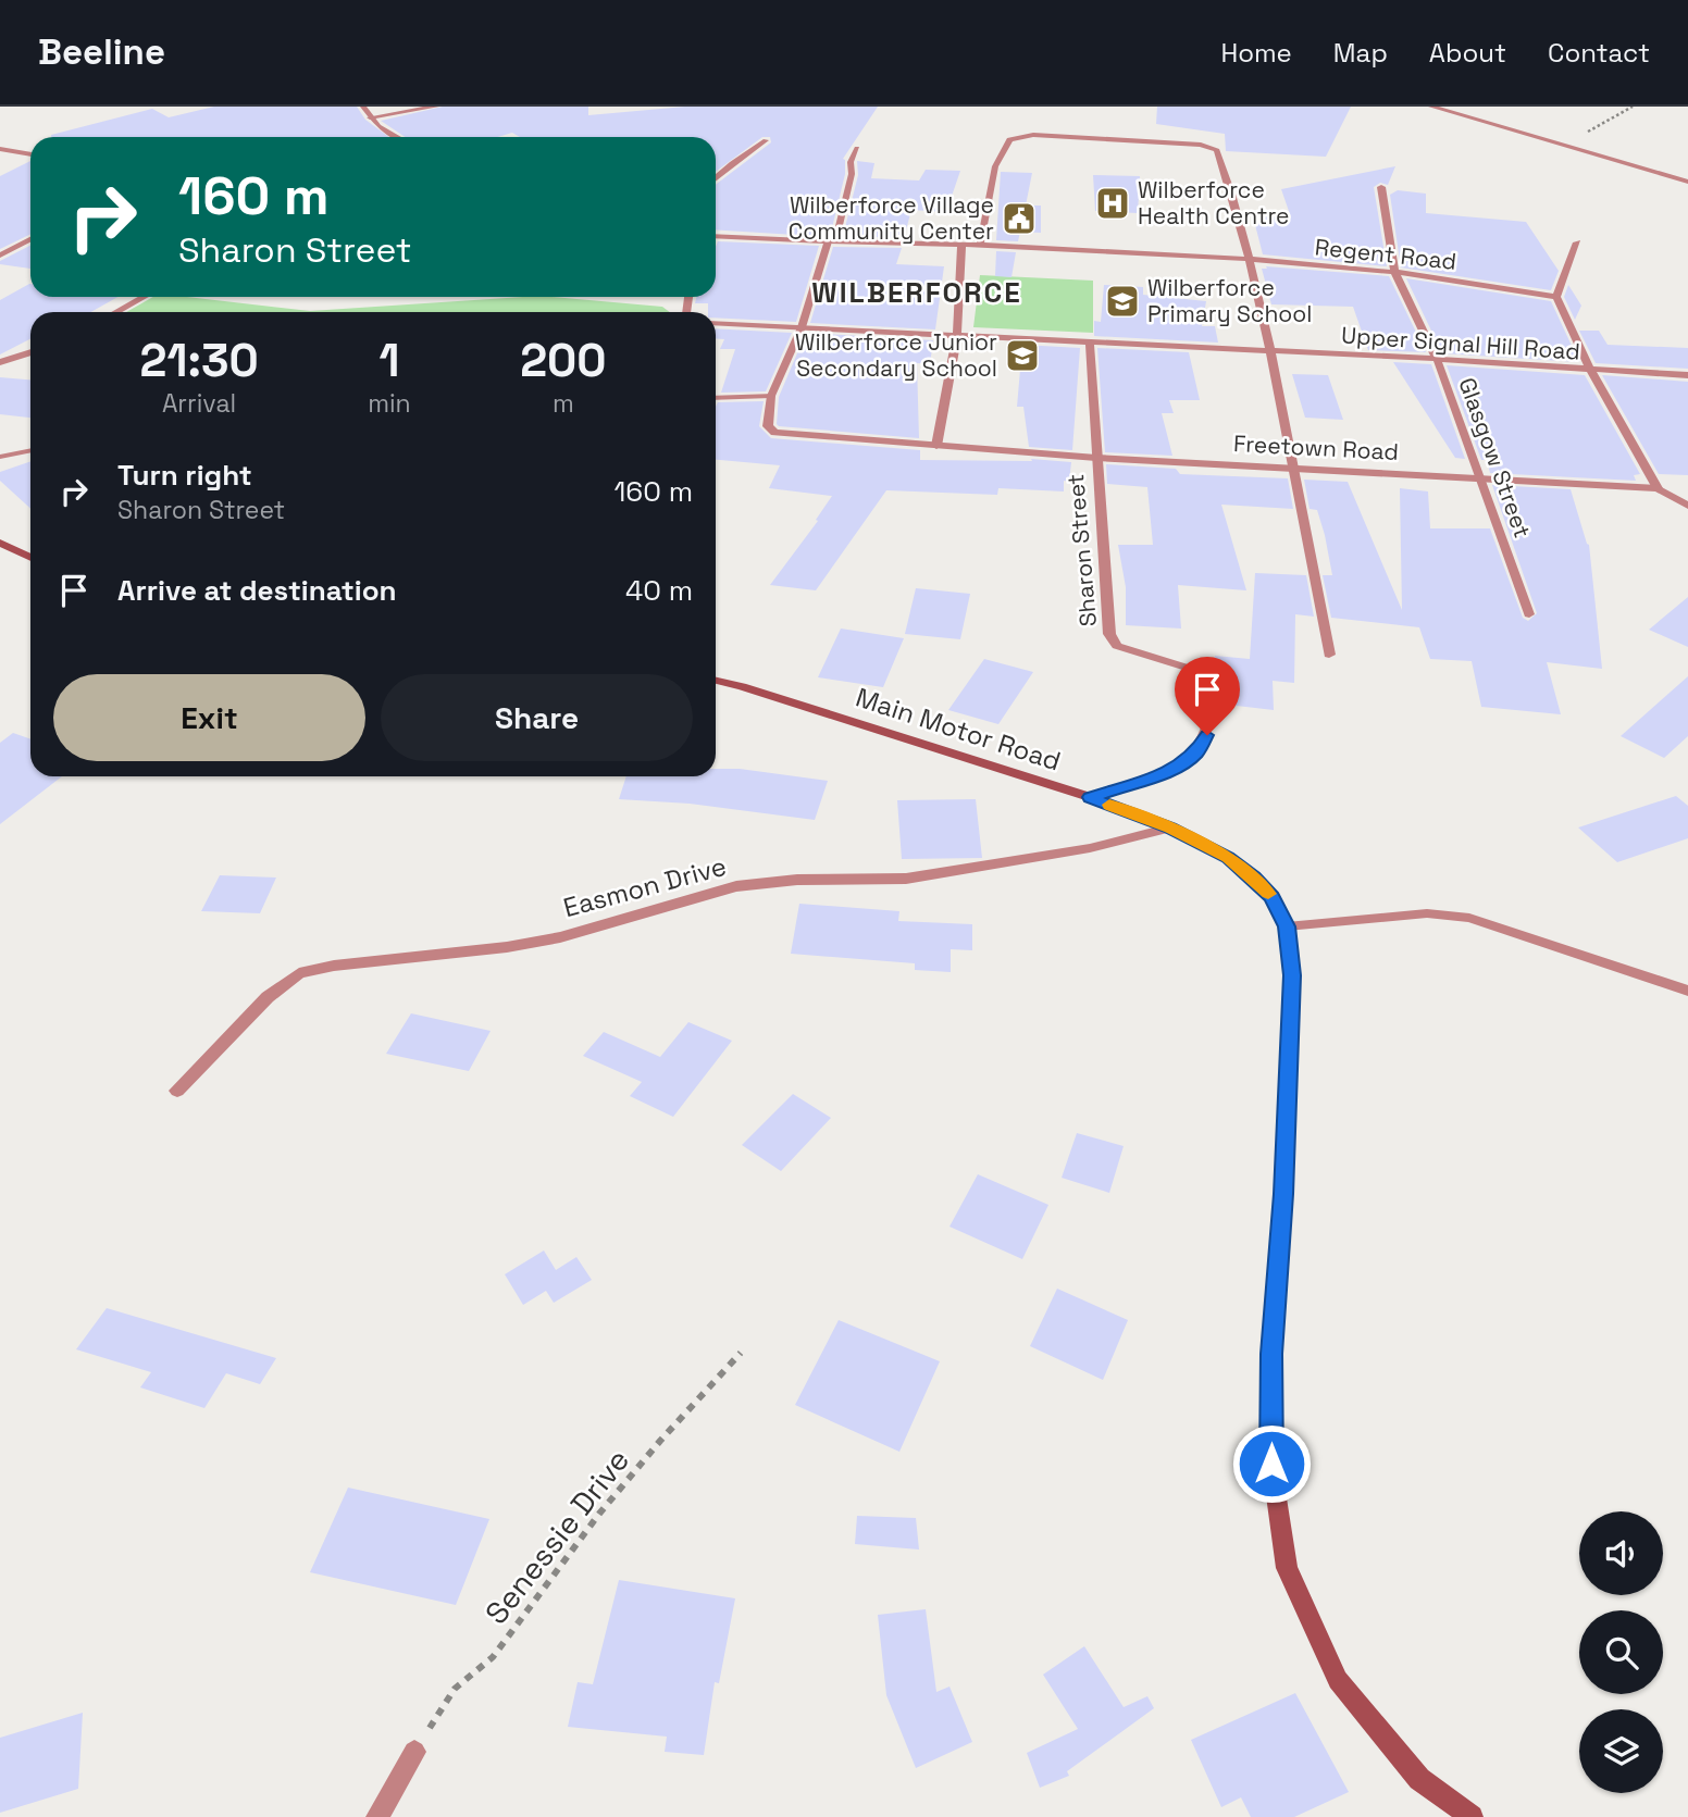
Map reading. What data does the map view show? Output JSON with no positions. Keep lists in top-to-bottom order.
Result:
{
  "streets": {
    "main road": ["Main Motor Road"],
    "street": [
      "Regent Road",
      "Upper Signal Hill Road",
      "Freetown Road",
      "Glasgow Street",
      "Sharon Street",
      "Easmon Drive"
    ],
    "path": ["Senessie Drive"]
  },
  "crossings": [
    ["Regent Road", "Glasgow Street"],
    ["Upper Signal Hill Road", "Glasgow Street"],
    ["Upper Signal Hill Road", "Sharon Street"],
    ["Freetown Road", "Glasgow Street"],
    ["Freetown Road", "Sharon Street"],
    ["Sharon Street", "Main Motor Road"],
    ["Main Motor Road", "Easmon Drive"]
  ],
  "districts": ["WILBERFORCE"],
  "places": {
    "hospital": ["Wilberforce Health Centre"],
    "public building": ["Wilberforce Village Community Center"],
    "school or university": ["Wilberforce Primary School", "Wilberforce Junior Secondary School"]
  },
  "page": {
    "header": "Beeline",
    "nav": [
      "Home",
      "Map",
      "About",
      "Contact"
    ],
    "turn": ["160 m", "Sharon Street"],
    "eta": [
      "21:30",
      "Arrival",
      "1",
      "min",
      "200",
      "m"
    ],
    "list": [
      {
        "name": "Turn right",
        "note": "Sharon Street",
        "value": "160 m"
      },
      {
        "name": "Arrive at destination",
        "value": "40 m"
      }
    ],
    "buttons": ["Exit", "Share"]
  }
}
